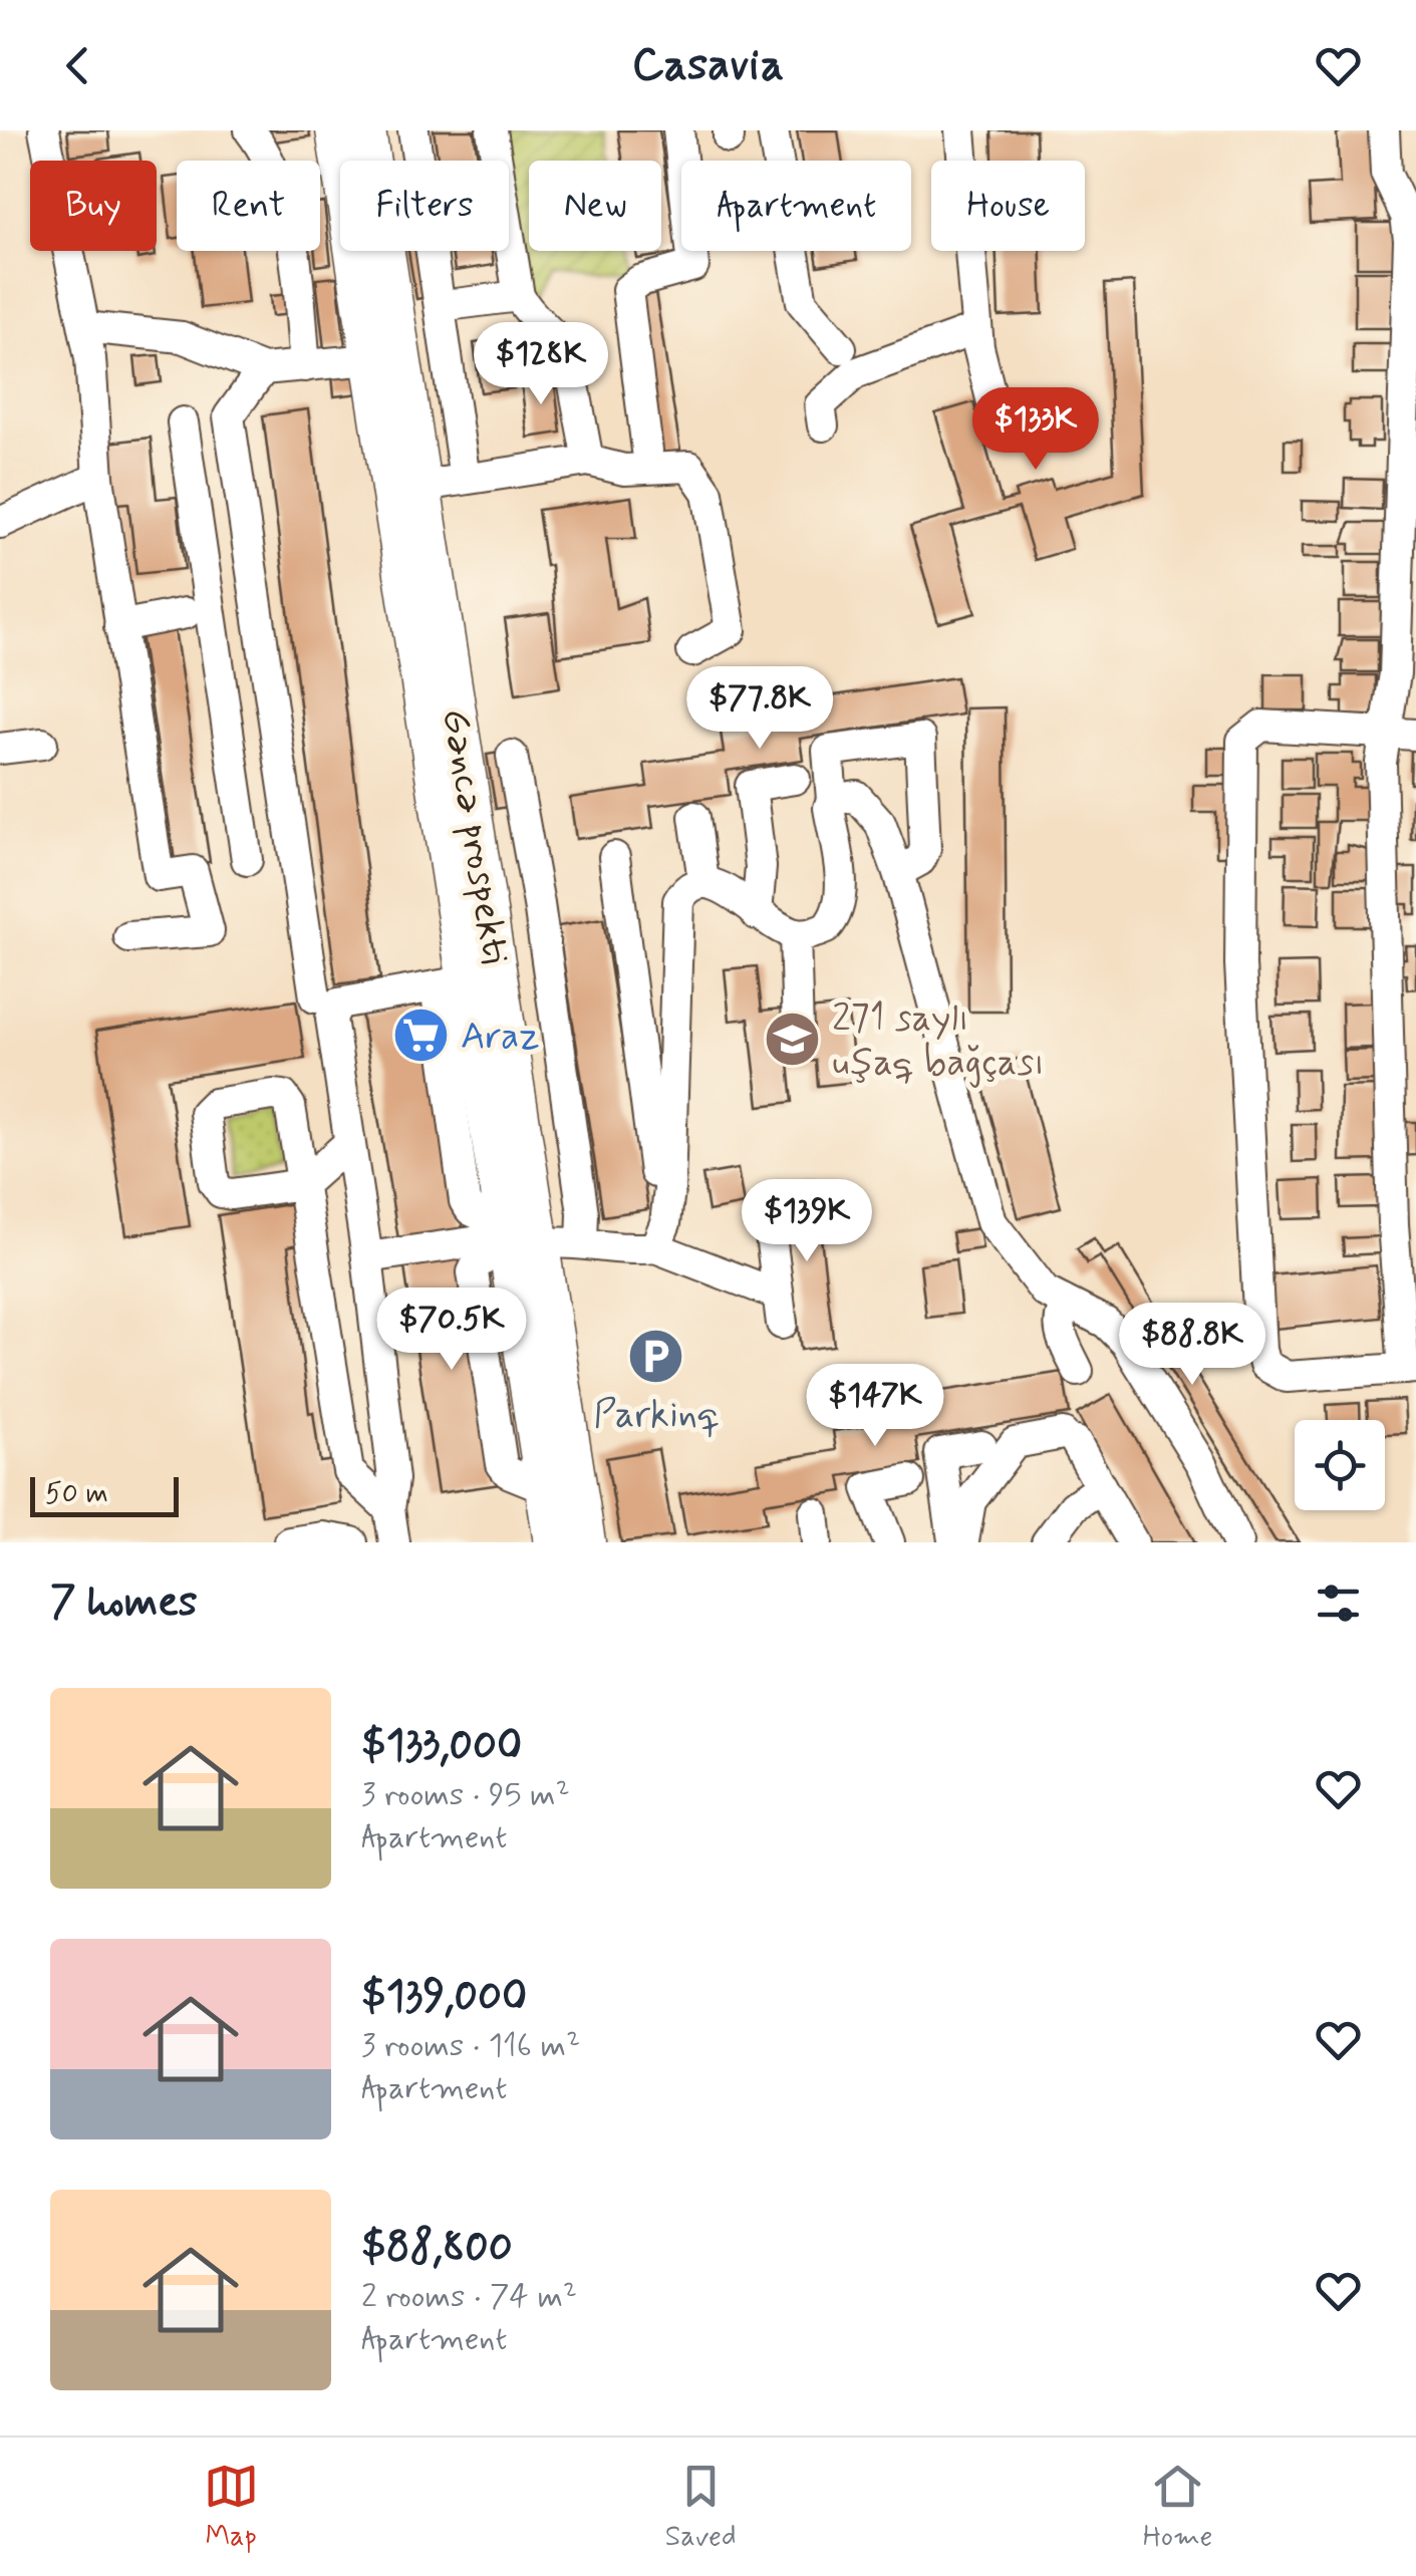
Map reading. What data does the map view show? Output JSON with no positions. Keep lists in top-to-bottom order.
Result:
{
  "streets": {
    "main road": ["Gəncə prospekti"]
  },
  "places": {
    "supermarket": ["Araz"],
    "school or university": ["271 saylı uşaq bağçası"],
    "parking": ["Parkinq"]
  },
  "scale_bar": "50 m",
  "page": {
    "header": "Casavia",
    "chip": [
      "Buy",
      "Rent",
      "Filters",
      "New",
      "Apartment",
      "House"
    ],
    "price": [
      "$128K",
      "$133K",
      "$77.8K",
      "$139K",
      "$70.5K",
      "$88.8K",
      "$147K"
    ],
    "scale": "50 m",
    "heading": "7 homes",
    "list": [
      {
        "name": "$133,000",
        "note": "3 rooms · 95 m² · Apartment"
      },
      {
        "name": "$139,000",
        "note": "3 rooms · 116 m² · Apartment"
      },
      {
        "name": "$88,800",
        "note": "2 rooms · 74 m² · Apartment"
      }
    ],
    "tabs": ["Map", "Saved", "Home"]
  }
}
